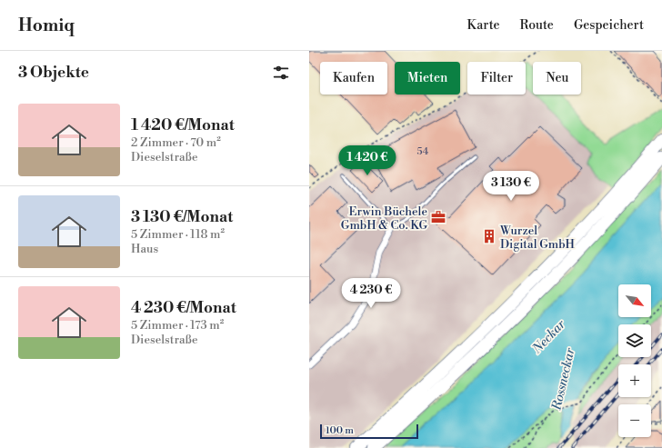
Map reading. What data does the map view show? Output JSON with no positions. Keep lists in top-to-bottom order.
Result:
{
  "water": ["Neckar", "Rossneckar"],
  "places": {
    "office": ["Erwin Büchele GmbH & Co. KG"],
    "building": ["Wurzel Digital GmbH"]
  },
  "house_numbers": ["54"],
  "scale_bar": "100 m",
  "north": "bottom right",
  "page": {
    "header": "Homiq",
    "nav": ["Karte", "Route", "Gespeichert"],
    "heading": "3 Objekte",
    "chip": [
      "Kaufen",
      "Mieten",
      "Filter",
      "Neu"
    ],
    "list": [
      {
        "name": "1 420 €/Monat",
        "note": "2 Zimmer · 70 m² · Dieselstraße"
      },
      {
        "name": "3 130 €/Monat",
        "note": "5 Zimmer · 118 m² · Haus"
      },
      {
        "name": "4 230 €/Monat",
        "note": "5 Zimmer · 173 m² · Dieselstraße"
      }
    ],
    "price": ["1 420 €", "3 130 €", "4 230 €"],
    "map_buttons": ["+", "−"],
    "scale": "100 m"
  }
}
